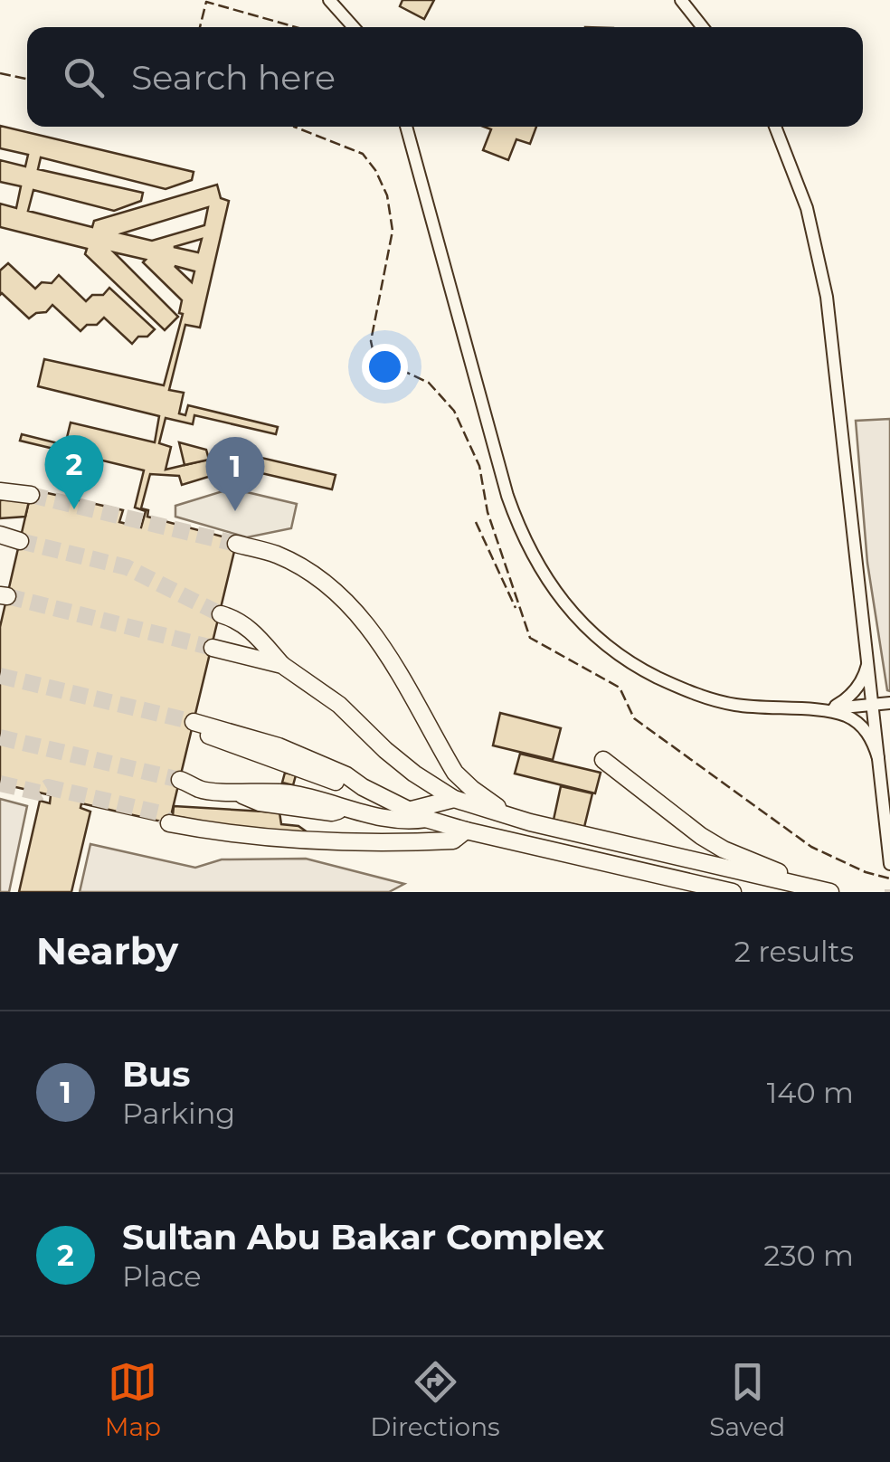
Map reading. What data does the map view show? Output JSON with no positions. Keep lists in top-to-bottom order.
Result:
{
  "page": {
    "search": "Search here",
    "pins": ["2", "1"],
    "heading": ["Nearby", "2 results"],
    "list": [
      {
        "mark": "1",
        "name": "Bus",
        "note": "Parking",
        "value": "140 m"
      },
      {
        "mark": "2",
        "name": "Sultan Abu Bakar Complex",
        "note": "Place",
        "value": "230 m"
      }
    ],
    "nav": ["Map", "Directions", "Saved"]
  }
}
